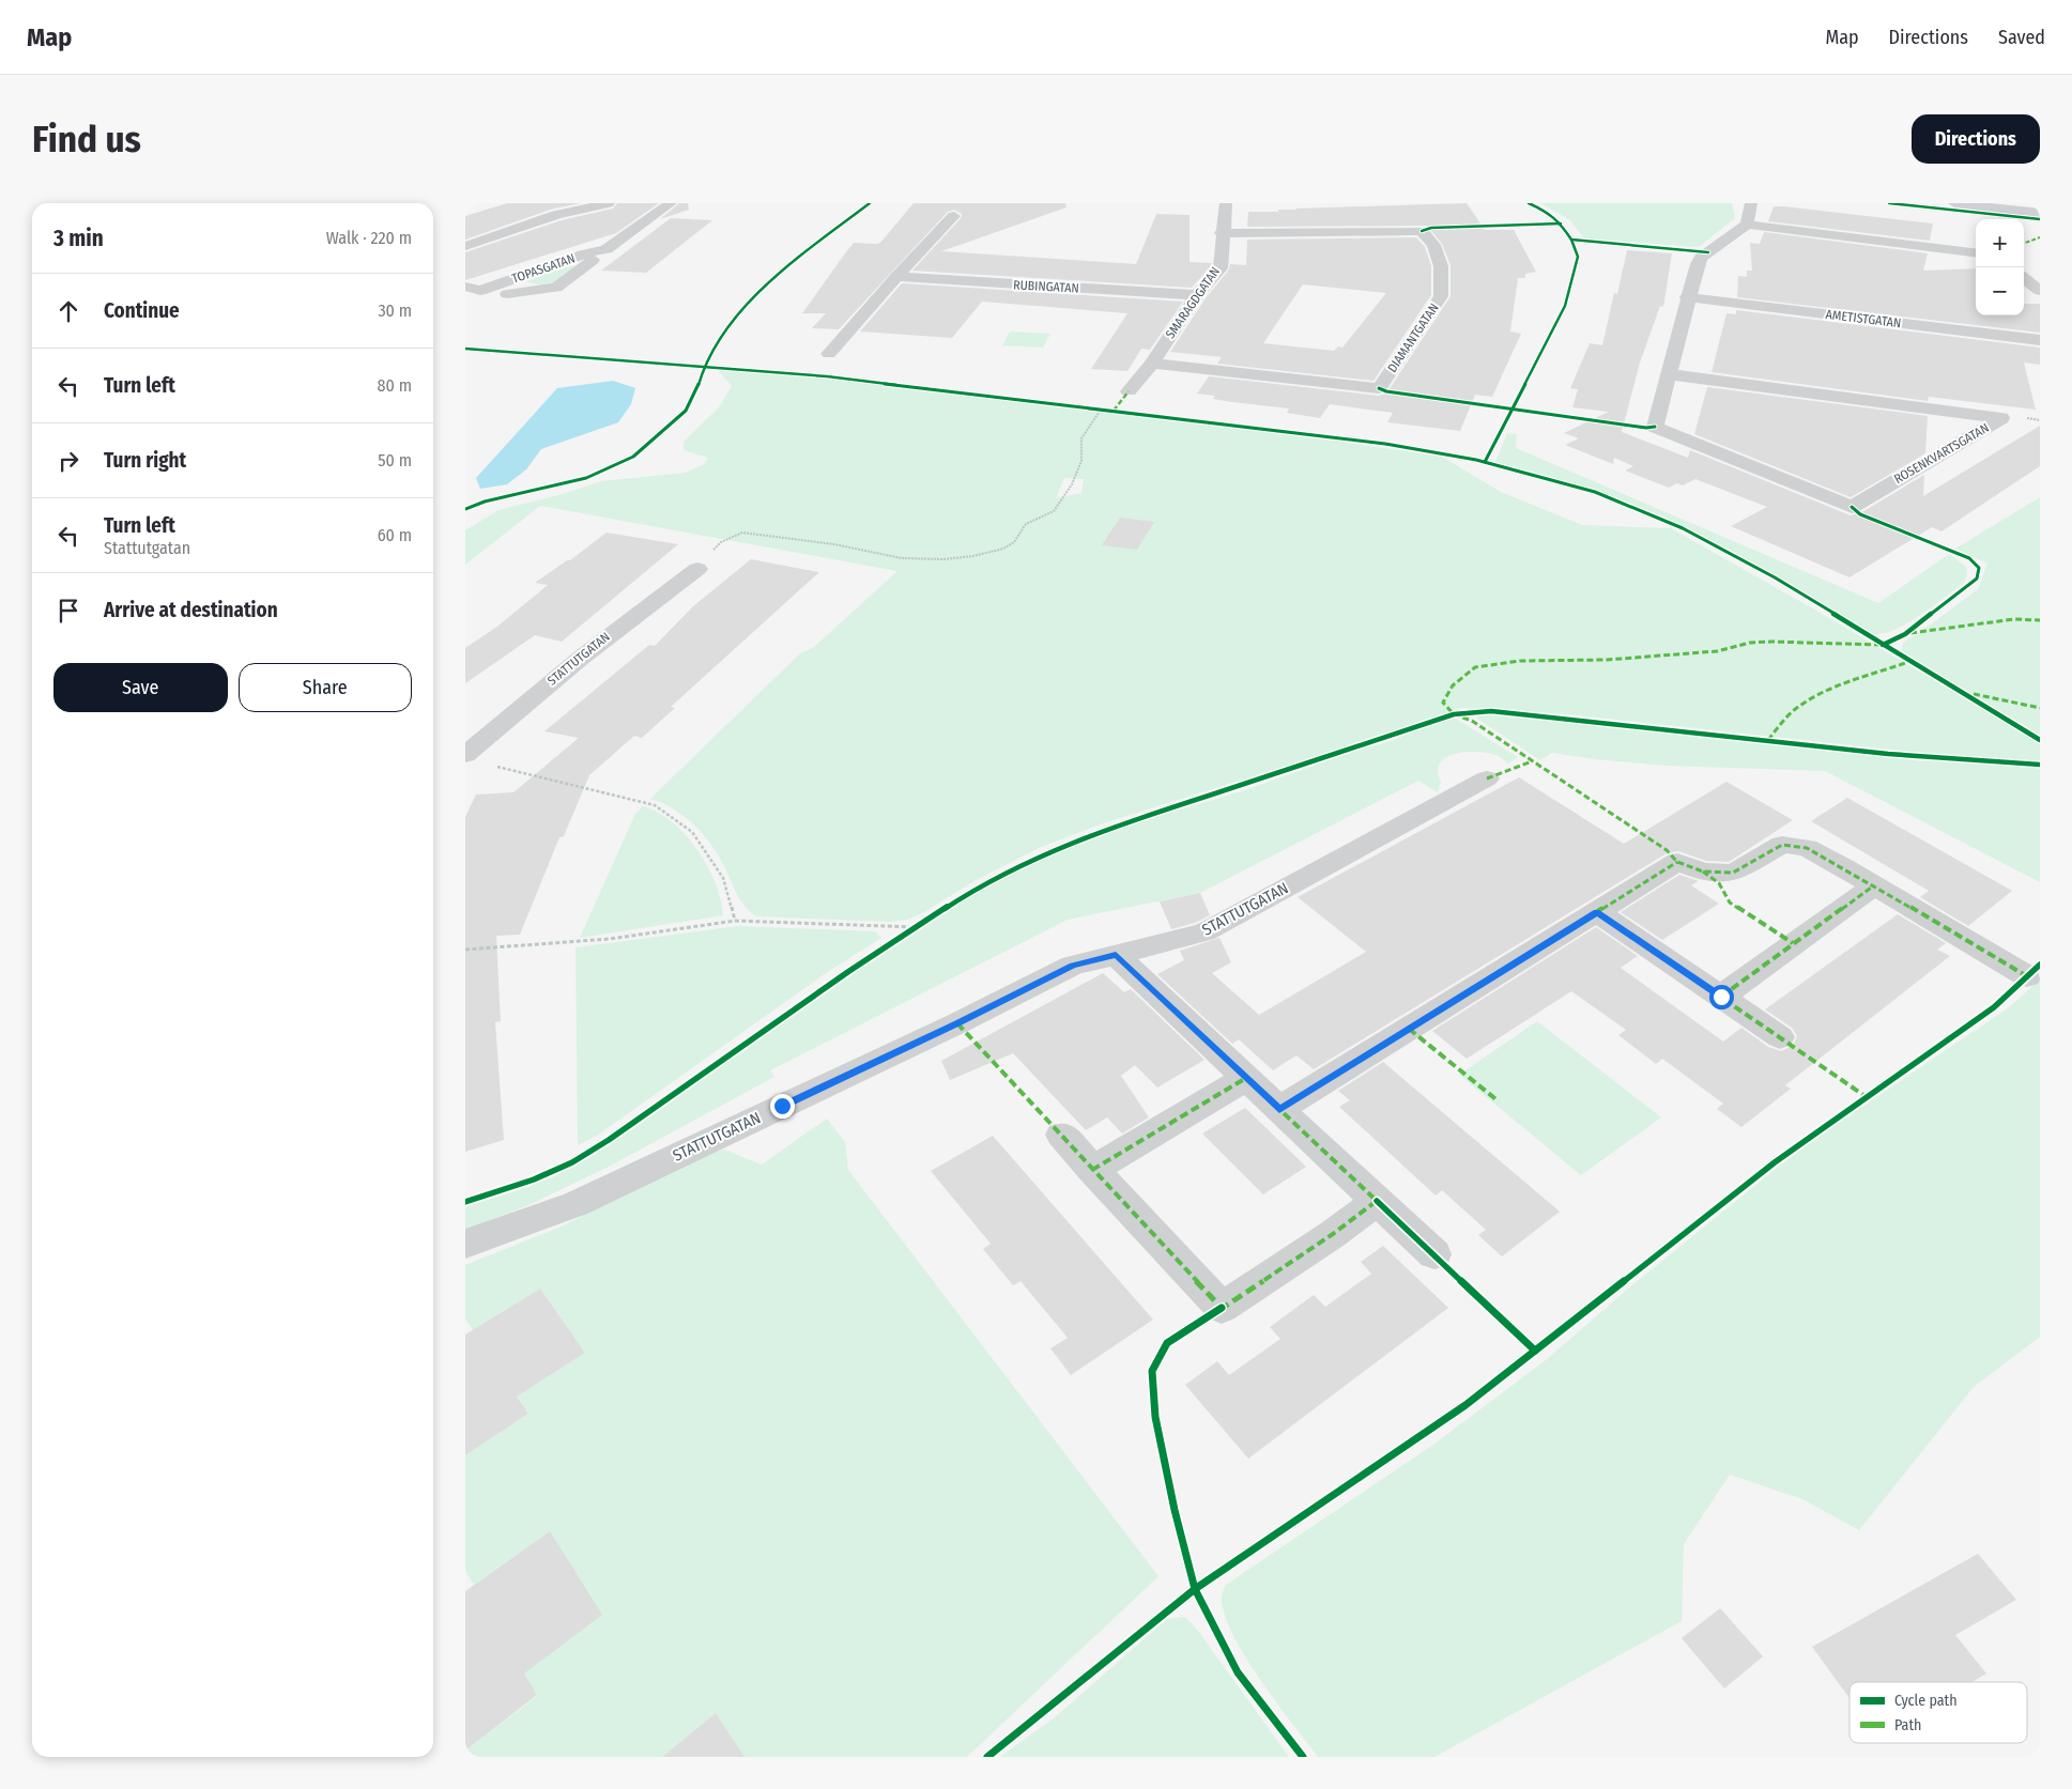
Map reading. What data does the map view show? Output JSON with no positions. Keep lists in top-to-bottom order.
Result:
{
  "streets": {
    "street": [
      "TOPASGATAN",
      "RUBINGATAN",
      "SMARAGDGATAN",
      "AMETISTGATAN",
      "DIAMANTGATAN",
      "ROSENKVARTSGATAN",
      "STATTUTGATAN"
    ]
  },
  "crossings": [
    ["RUBINGATAN", "SMARAGDGATAN"],
    ["SMARAGDGATAN", "DIAMANTGATAN"],
    ["AMETISTGATAN", "ROSENKVARTSGATAN"]
  ],
  "legend": ["Cycle path", "Path"],
  "page": {
    "header": "Map",
    "nav": ["Map", "Directions", "Saved"],
    "buttons": [
      "Directions",
      ["Save", "Share"]
    ],
    "title": "Find us",
    "heading": ["3 min", "Walk · 220 m"],
    "map_buttons": ["+", "−"],
    "list": [
      ["Continue", "30 m"],
      ["Turn left", "80 m"],
      ["Turn right", "50 m"],
      ["Turn left", "Stattutgatan", "60 m"],
      "Arrive at destination"
    ]
  }
}
